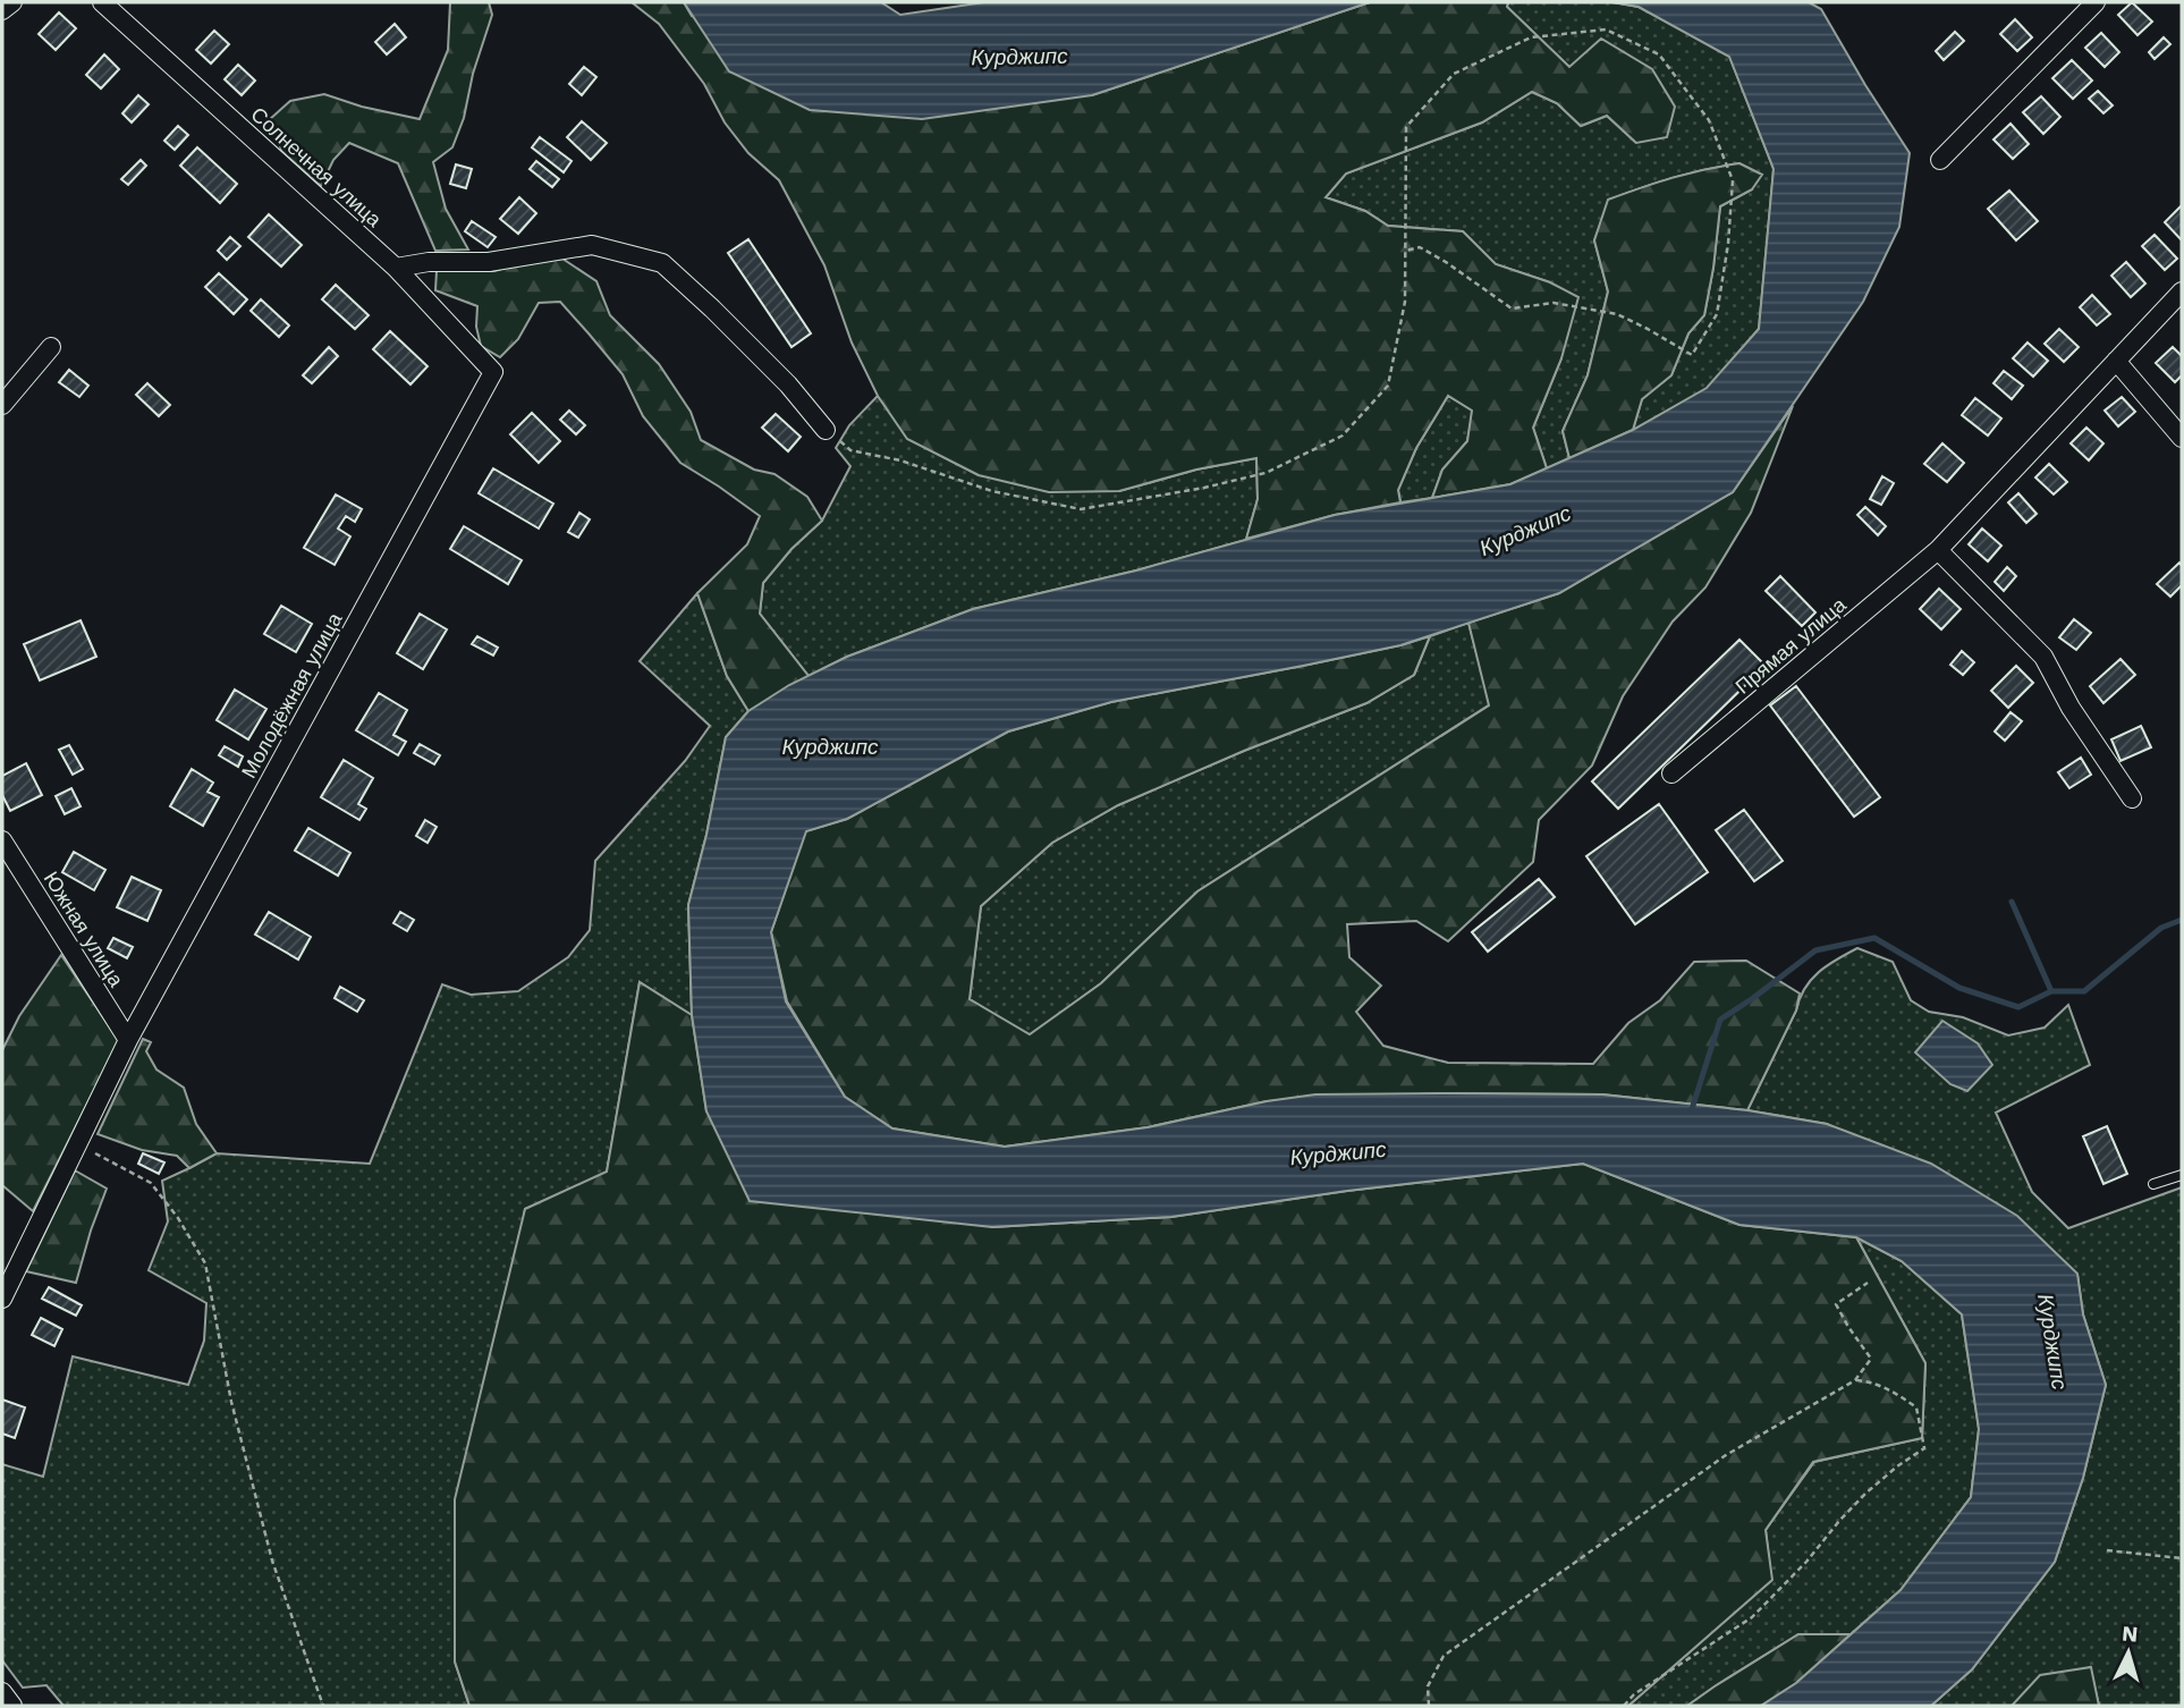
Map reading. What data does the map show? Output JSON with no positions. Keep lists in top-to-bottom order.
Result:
{
  "streets": {
    "street": [
      "Солнечная улица",
      "Прямая улица",
      "Молодёжная улица",
      "Южная улица"
    ]
  },
  "crossings": [
    ["Солнечная улица", "Молодёжная улица"],
    ["Молодёжная улица", "Южная улица"]
  ],
  "water": ["Курджипс"],
  "north": "top"
}
